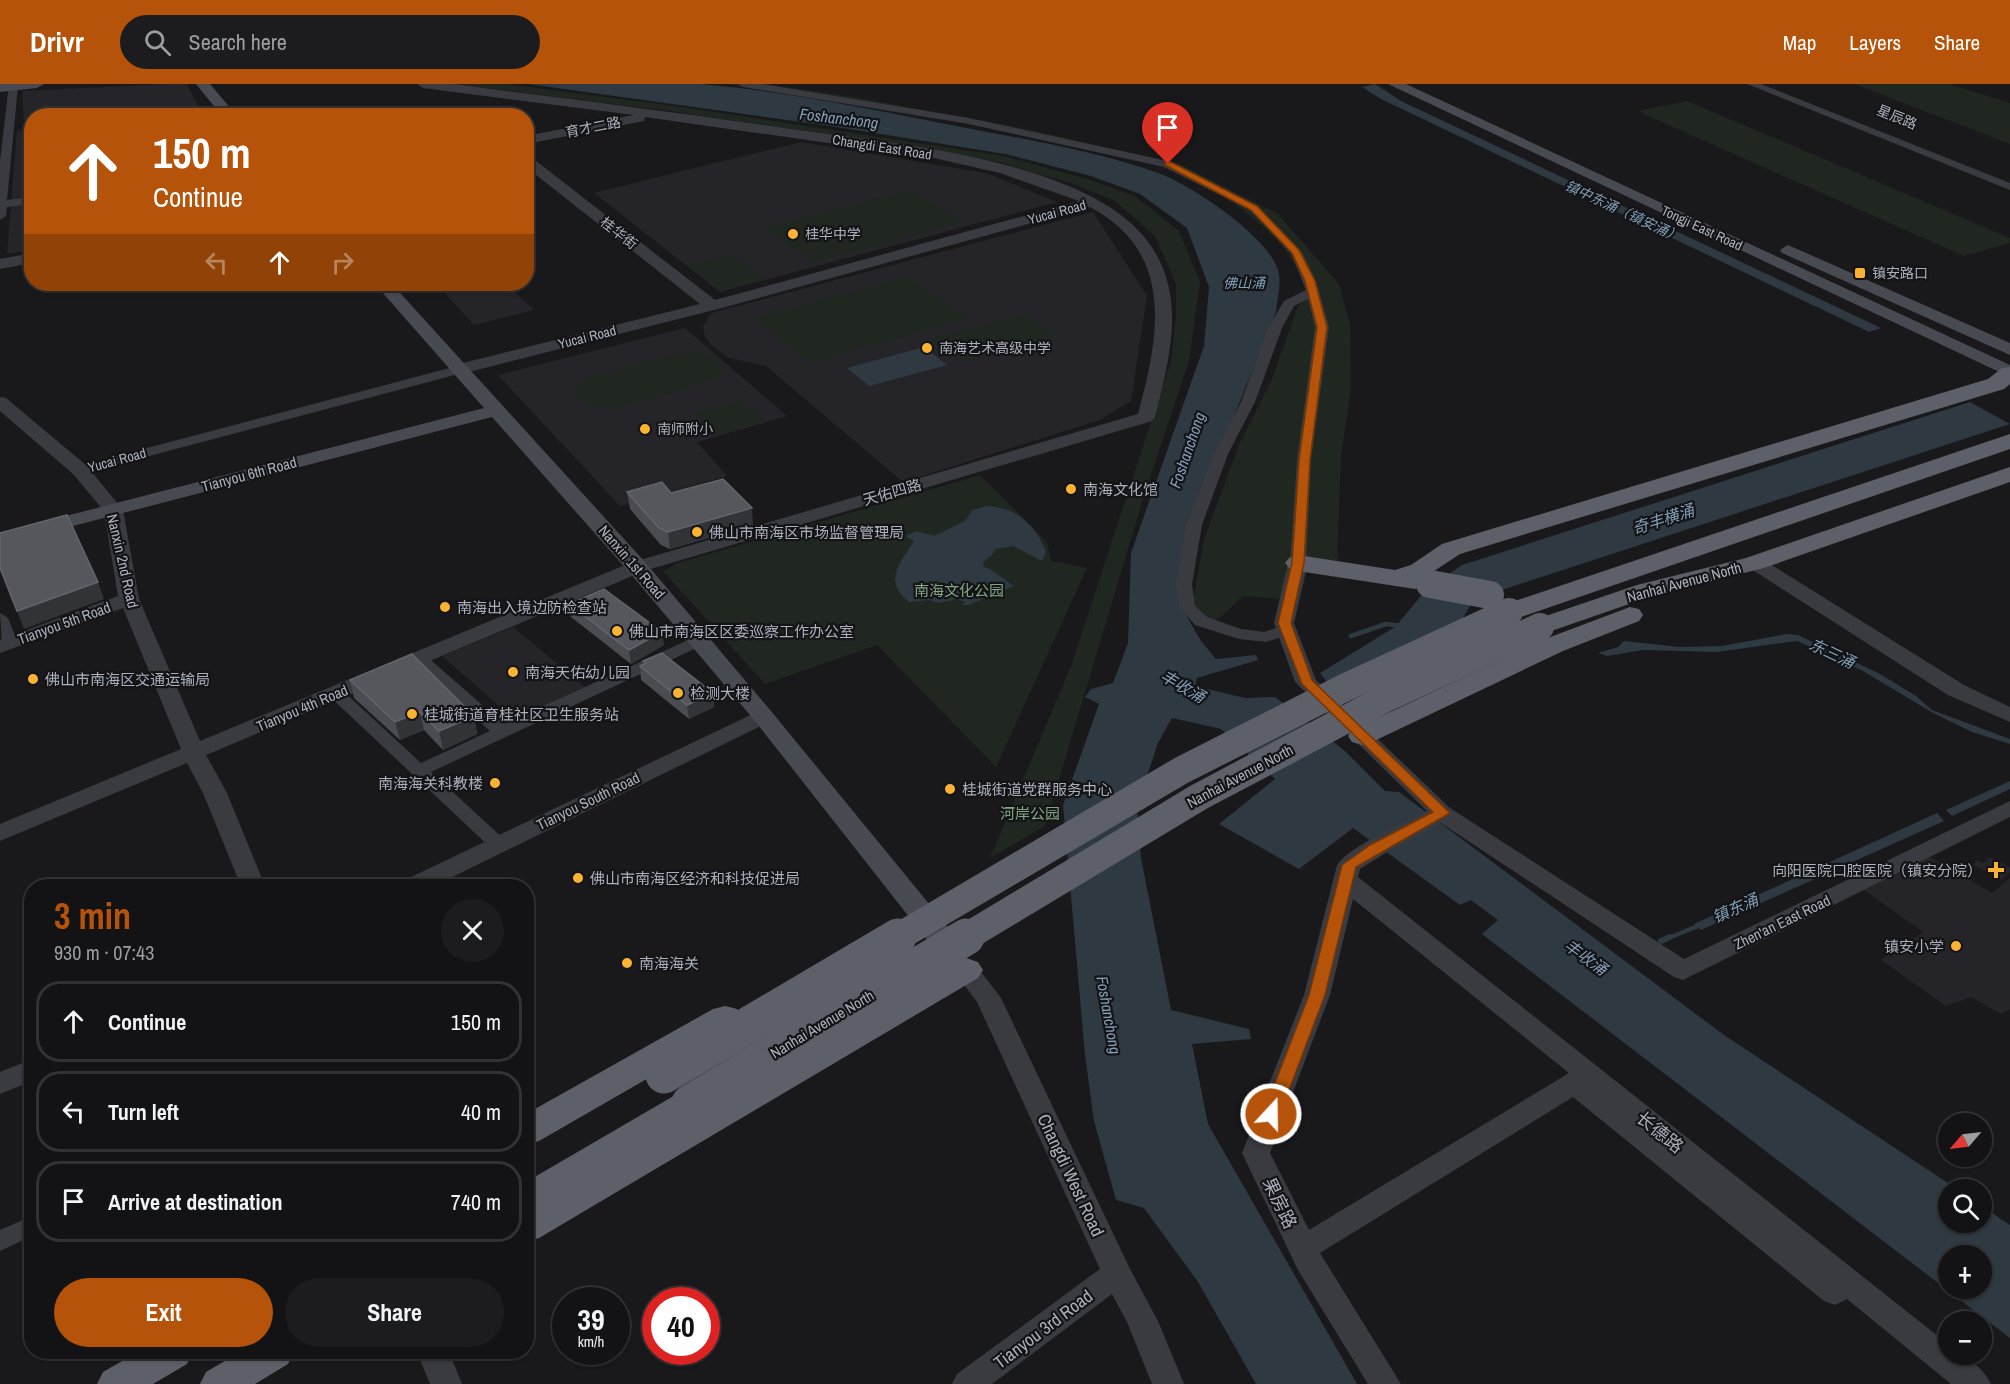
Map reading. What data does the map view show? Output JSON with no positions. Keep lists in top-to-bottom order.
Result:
{
  "streets": {
    "highway": ["Nanhai Avenue North"],
    "main road": ["Tongji East Road", "Tianyou 6th Road", "Nanxin 1st Road"],
    "street": [
      "星辰路",
      "育才二路",
      "Changdi East Road",
      "Yucai Road",
      "桂华街",
      "天佑四路",
      "Nanxin 2nd Road",
      "Tianyou 5th Road",
      "Tianyou 4th Road",
      "Tianyou South Road",
      "Zhen'an East Road",
      "长德路",
      "Changdi West Road",
      "果房路",
      "Tianyou 3rd Road"
    ]
  },
  "crossings": [
    ["育才二路", "Changdi East Road"],
    ["Changdi East Road", "Yucai Road"],
    ["Changdi East Road", "天佑四路"],
    ["Yucai Road", "桂华街"],
    ["Yucai Road", "Nanxin 2nd Road"],
    ["Yucai Road", "Nanxin 1st Road"],
    ["Tianyou 6th Road", "Nanxin 2nd Road"],
    ["Tianyou 6th Road", "Nanxin 1st Road"],
    ["天佑四路", "Nanxin 1st Road"],
    ["天佑四路", "Tianyou 4th Road"],
    ["Nanxin 2nd Road", "Tianyou 5th Road"],
    ["Nanxin 2nd Road", "Tianyou 4th Road"],
    ["Nanxin 1st Road", "Tianyou 4th Road"],
    ["Nanxin 1st Road", "Tianyou South Road"],
    ["Nanxin 1st Road", "Changdi West Road"],
    ["Zhen'an East Road", "果房路"],
    ["长德路", "果房路"],
    ["Changdi West Road", "Tianyou 3rd Road"]
  ],
  "water": [
    "Foshanchong",
    "镇中东涌（镇安涌）",
    "佛山涌",
    "奇丰横涌",
    "东三涌",
    "丰收涌",
    "镇东涌"
  ],
  "parks": ["南海文化公园", "河岸公园"],
  "places": {
    "other": [
      "桂华中学",
      "南海艺术高级中学",
      "南师附小",
      "南海文化馆",
      "佛山市南海区市场监督管理局",
      "南海出入境边防检查站",
      "佛山市南海区区委巡察工作办公室",
      "南海天佑幼儿园",
      "佛山市南海区交通运输局",
      "检测大楼",
      "桂城街道育桂社区卫生服务站",
      "南海海关科教楼",
      "桂城街道党群服务中心",
      "佛山市南海区经济和科技促进局",
      "镇安小学",
      "南海海关"
    ],
    "transit": ["镇安路口"],
    "health": ["向阳医院口腔医院（镇安分院）"]
  },
  "north": "bottom left",
  "page": {
    "header": "Drivr",
    "search": "Search here",
    "nav": ["Map", "Layers", "Share"],
    "turn": ["150 m", "Continue"],
    "heading": ["3 min", "930 m · 07:43"],
    "list": [
      {
        "name": "Continue",
        "value": "150 m"
      },
      {
        "name": "Turn left",
        "value": "40 m"
      },
      {
        "name": "Arrive at destination",
        "value": "740 m"
      }
    ],
    "map_buttons": ["+", "−"],
    "buttons": ["Exit", "Share"],
    "speed": "39 km/h",
    "limit": "40"
  }
}
